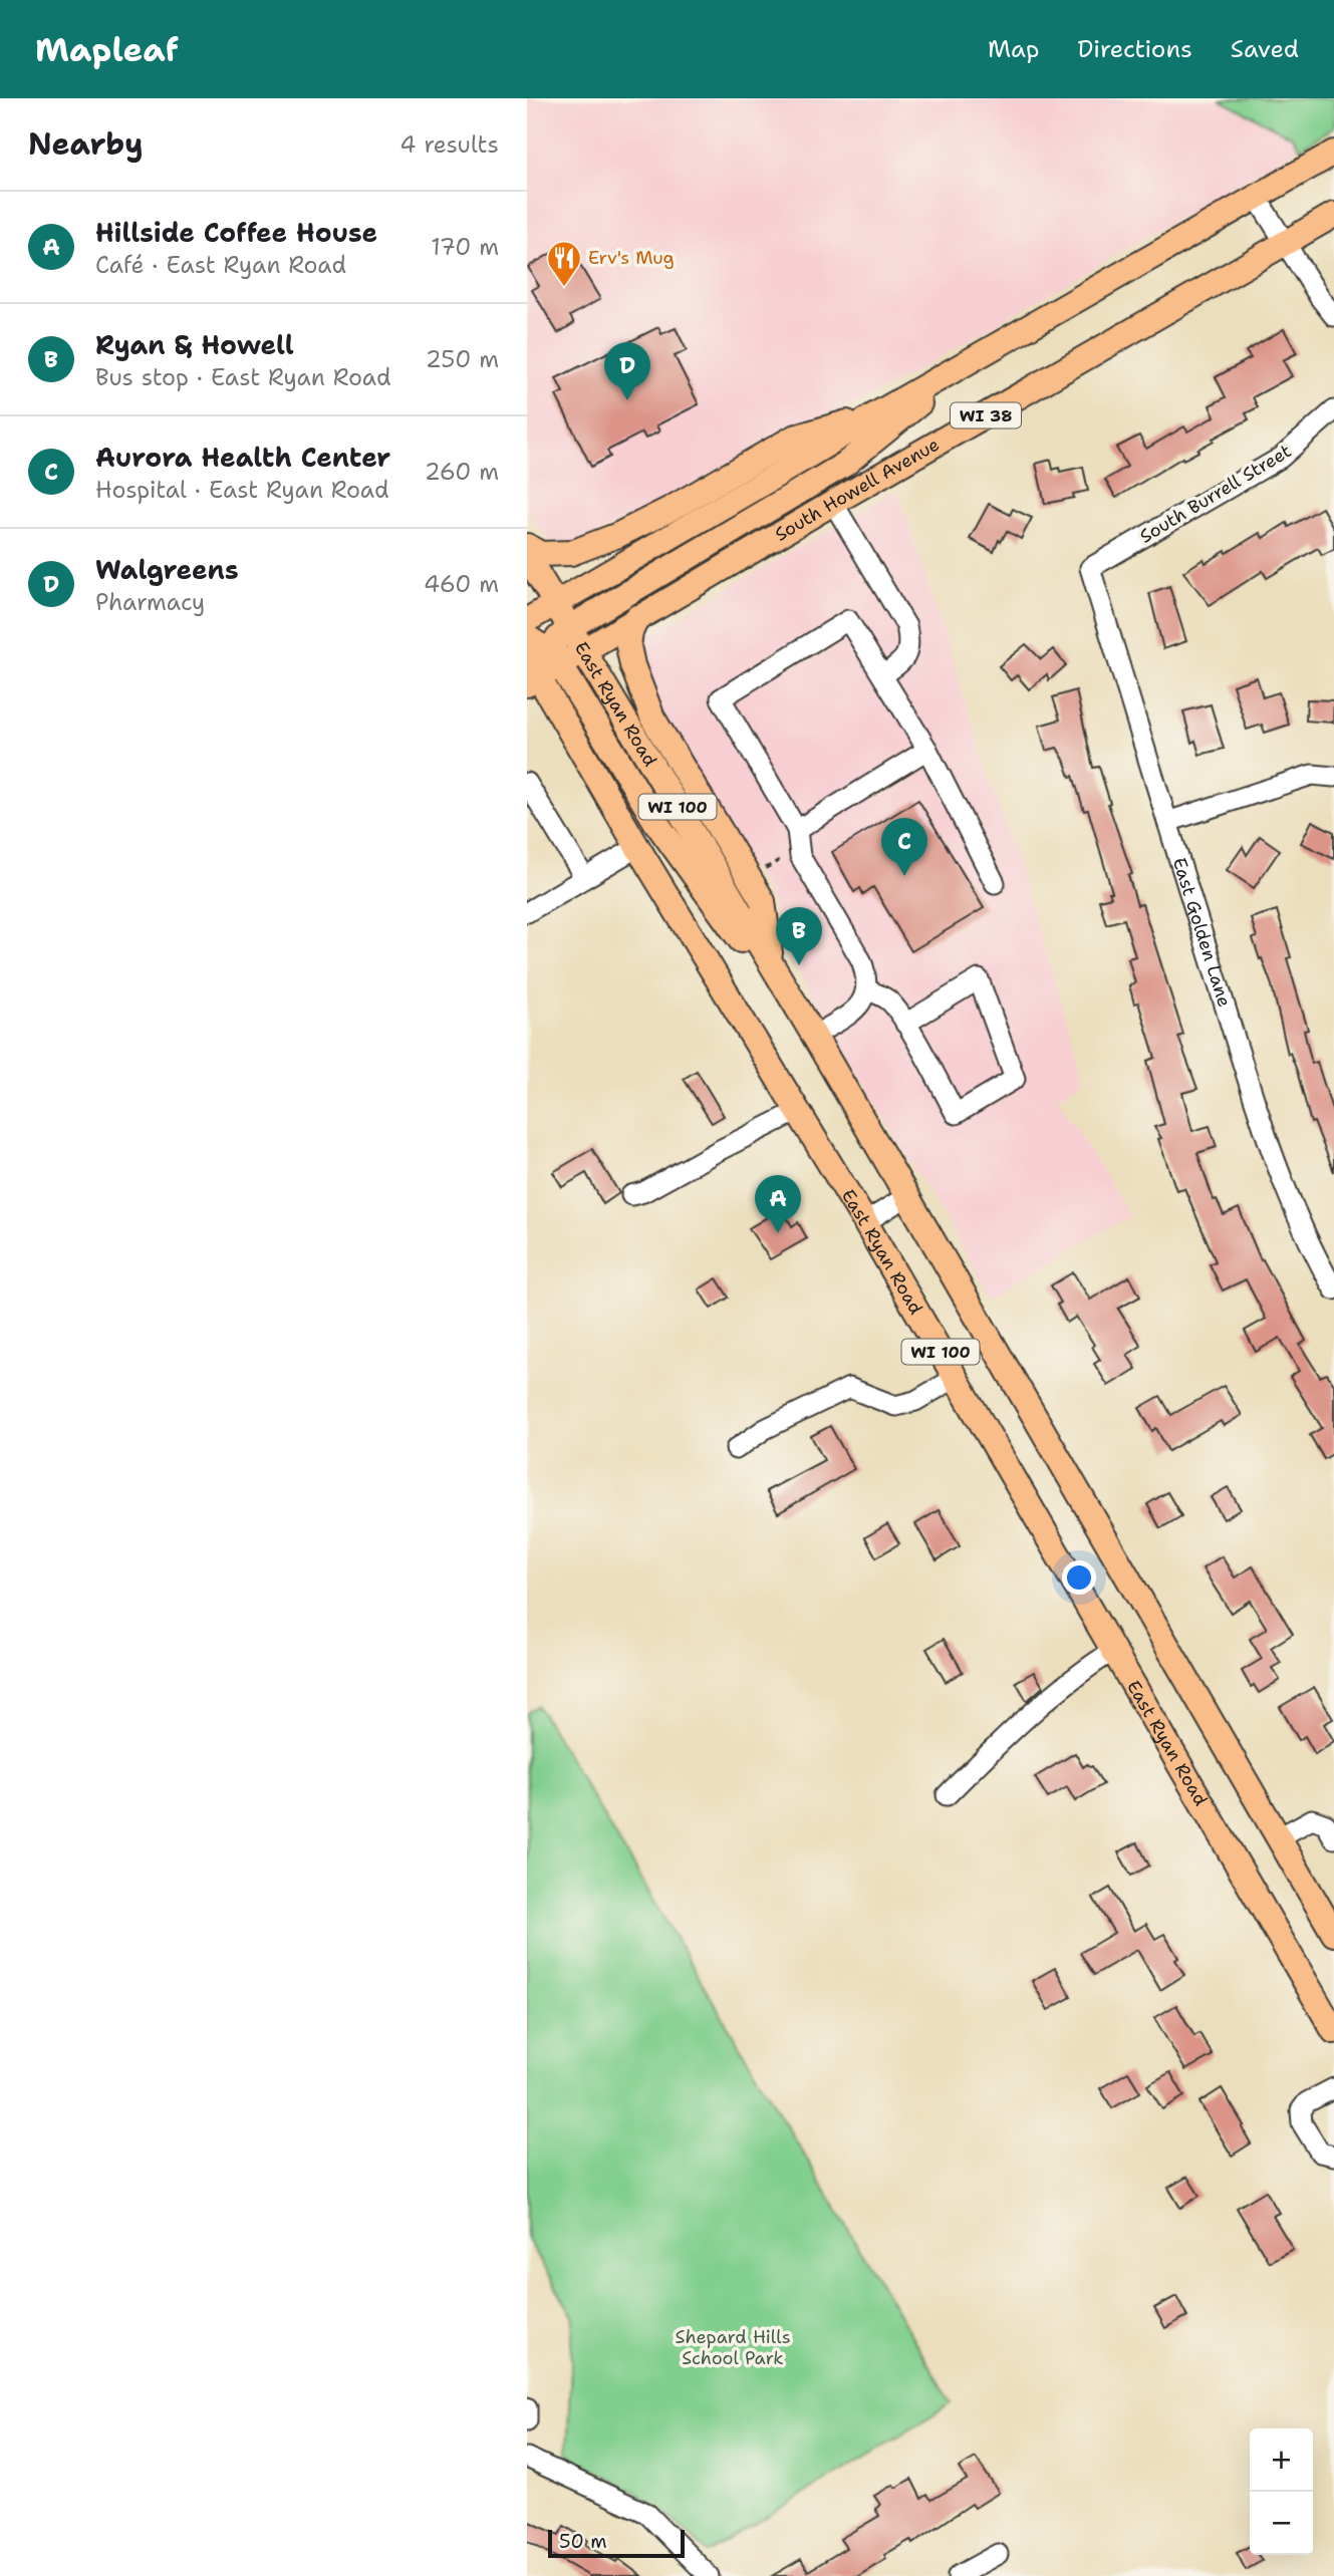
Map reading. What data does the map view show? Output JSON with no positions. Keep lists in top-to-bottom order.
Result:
{
  "streets": {
    "main road": [
      "WI 38",
      "South Howell Avenue",
      "East Ryan Road",
      "WI 100"
    ],
    "street": ["South Burrell Street", "East Golden Lane"]
  },
  "crossings": [
    ["WI 38", "South Howell Avenue"],
    ["WI 38", "East Ryan Road"],
    ["WI 38", "WI 100"],
    ["South Howell Avenue", "East Ryan Road"],
    ["South Burrell Street", "East Golden Lane"],
    ["East Ryan Road", "WI 100"]
  ],
  "parks": ["Shepard Hills School Park"],
  "places": {
    "restaurant": ["Erv's Mug"]
  },
  "scale_bar": "50 m",
  "page": {
    "header": "Mapleaf",
    "nav": ["Map", "Directions", "Saved"],
    "heading": ["Nearby", "4 results"],
    "list": [
      {
        "mark": "A",
        "name": "Hillside Coffee House",
        "note": "Café · East Ryan Road",
        "value": "170 m"
      },
      {
        "mark": "B",
        "name": "Ryan & Howell",
        "note": "Bus stop · East Ryan Road",
        "value": "250 m"
      },
      {
        "mark": "C",
        "name": "Aurora Health Center",
        "note": "Hospital · East Ryan Road",
        "value": "260 m"
      },
      {
        "mark": "D",
        "name": "Walgreens",
        "note": "Pharmacy",
        "value": "460 m"
      }
    ],
    "pins": [
      "D",
      "C",
      "B",
      "A"
    ],
    "map_buttons": ["+", "−"],
    "scale": "50 m"
  }
}
